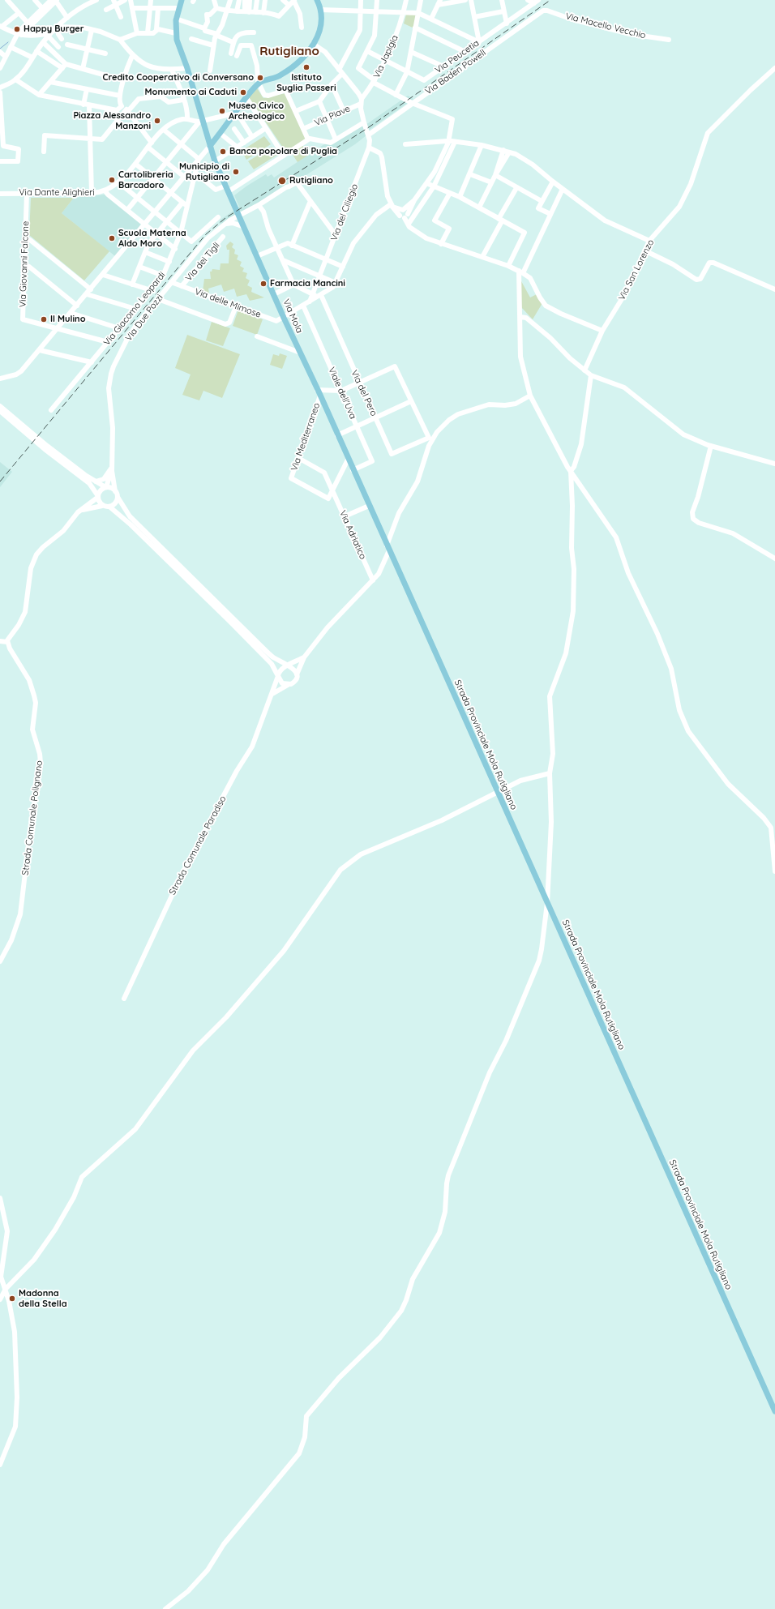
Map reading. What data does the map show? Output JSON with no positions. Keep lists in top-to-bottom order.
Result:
{
  "streets": {
    "main road": ["Via Mola", "Strada Provinciale Mola Rutigliano"],
    "street": [
      "Via Macello Vecchio",
      "Via Japigia",
      "Via Peucetia",
      "Via Baden Powell",
      "Via Piave",
      "Via Dante Alighieri",
      "Via del Ciliegio",
      "Via dei Tigli",
      "Via Giovanni Falcone",
      "Via San Lorenzo",
      "Via delle Mimose",
      "Via Giacomo Leopardi",
      "Via Due Pozzi",
      "Viale dell'Uva",
      "Via del Pero",
      "Via Mediterraneo",
      "Via Adriatico",
      "Strada Comunale Polignano",
      "Strada Comunale Paradiso"
    ]
  },
  "crossings": [
    ["Via Macello Vecchio", "Via Baden Powell"],
    ["Via Japigia", "Via Piave"],
    ["Via Japigia", "Via del Ciliegio"],
    ["Via Baden Powell", "Via del Ciliegio"],
    ["Via Piave", "Via del Ciliegio"],
    ["Via Dante Alighieri", "Via Giovanni Falcone"],
    ["Via dei Tigli", "Via delle Mimose"],
    ["Via delle Mimose", "Via Mola"],
    ["Via delle Mimose", "Via Due Pozzi"],
    ["Via Mola", "Via Due Pozzi"],
    ["Via Mola", "Viale dell'Uva"],
    ["Via Mola", "Via Mediterraneo"],
    ["Via Mola", "Strada Provinciale Mola Rutigliano"],
    ["Via Mediterraneo", "Via Adriatico"]
  ],
  "districts": ["Rutigliano"],
  "places": [
    "Happy Burger",
    "Istituto Suglia Passeri",
    "Credito Cooperativo di Conversano",
    "Monumento ai Caduti",
    "Museo Civico Archeologico",
    "Piazza Alessandro Manzoni",
    "Banca popolare di Puglia",
    "Municipio di Rutigliano",
    "Cartolibreria Barcadoro",
    "Rutigliano",
    "Scuola Materna Aldo Moro",
    "Farmacia Mancini",
    "Il Mulino",
    "Madonna della Stella"
  ]
}
